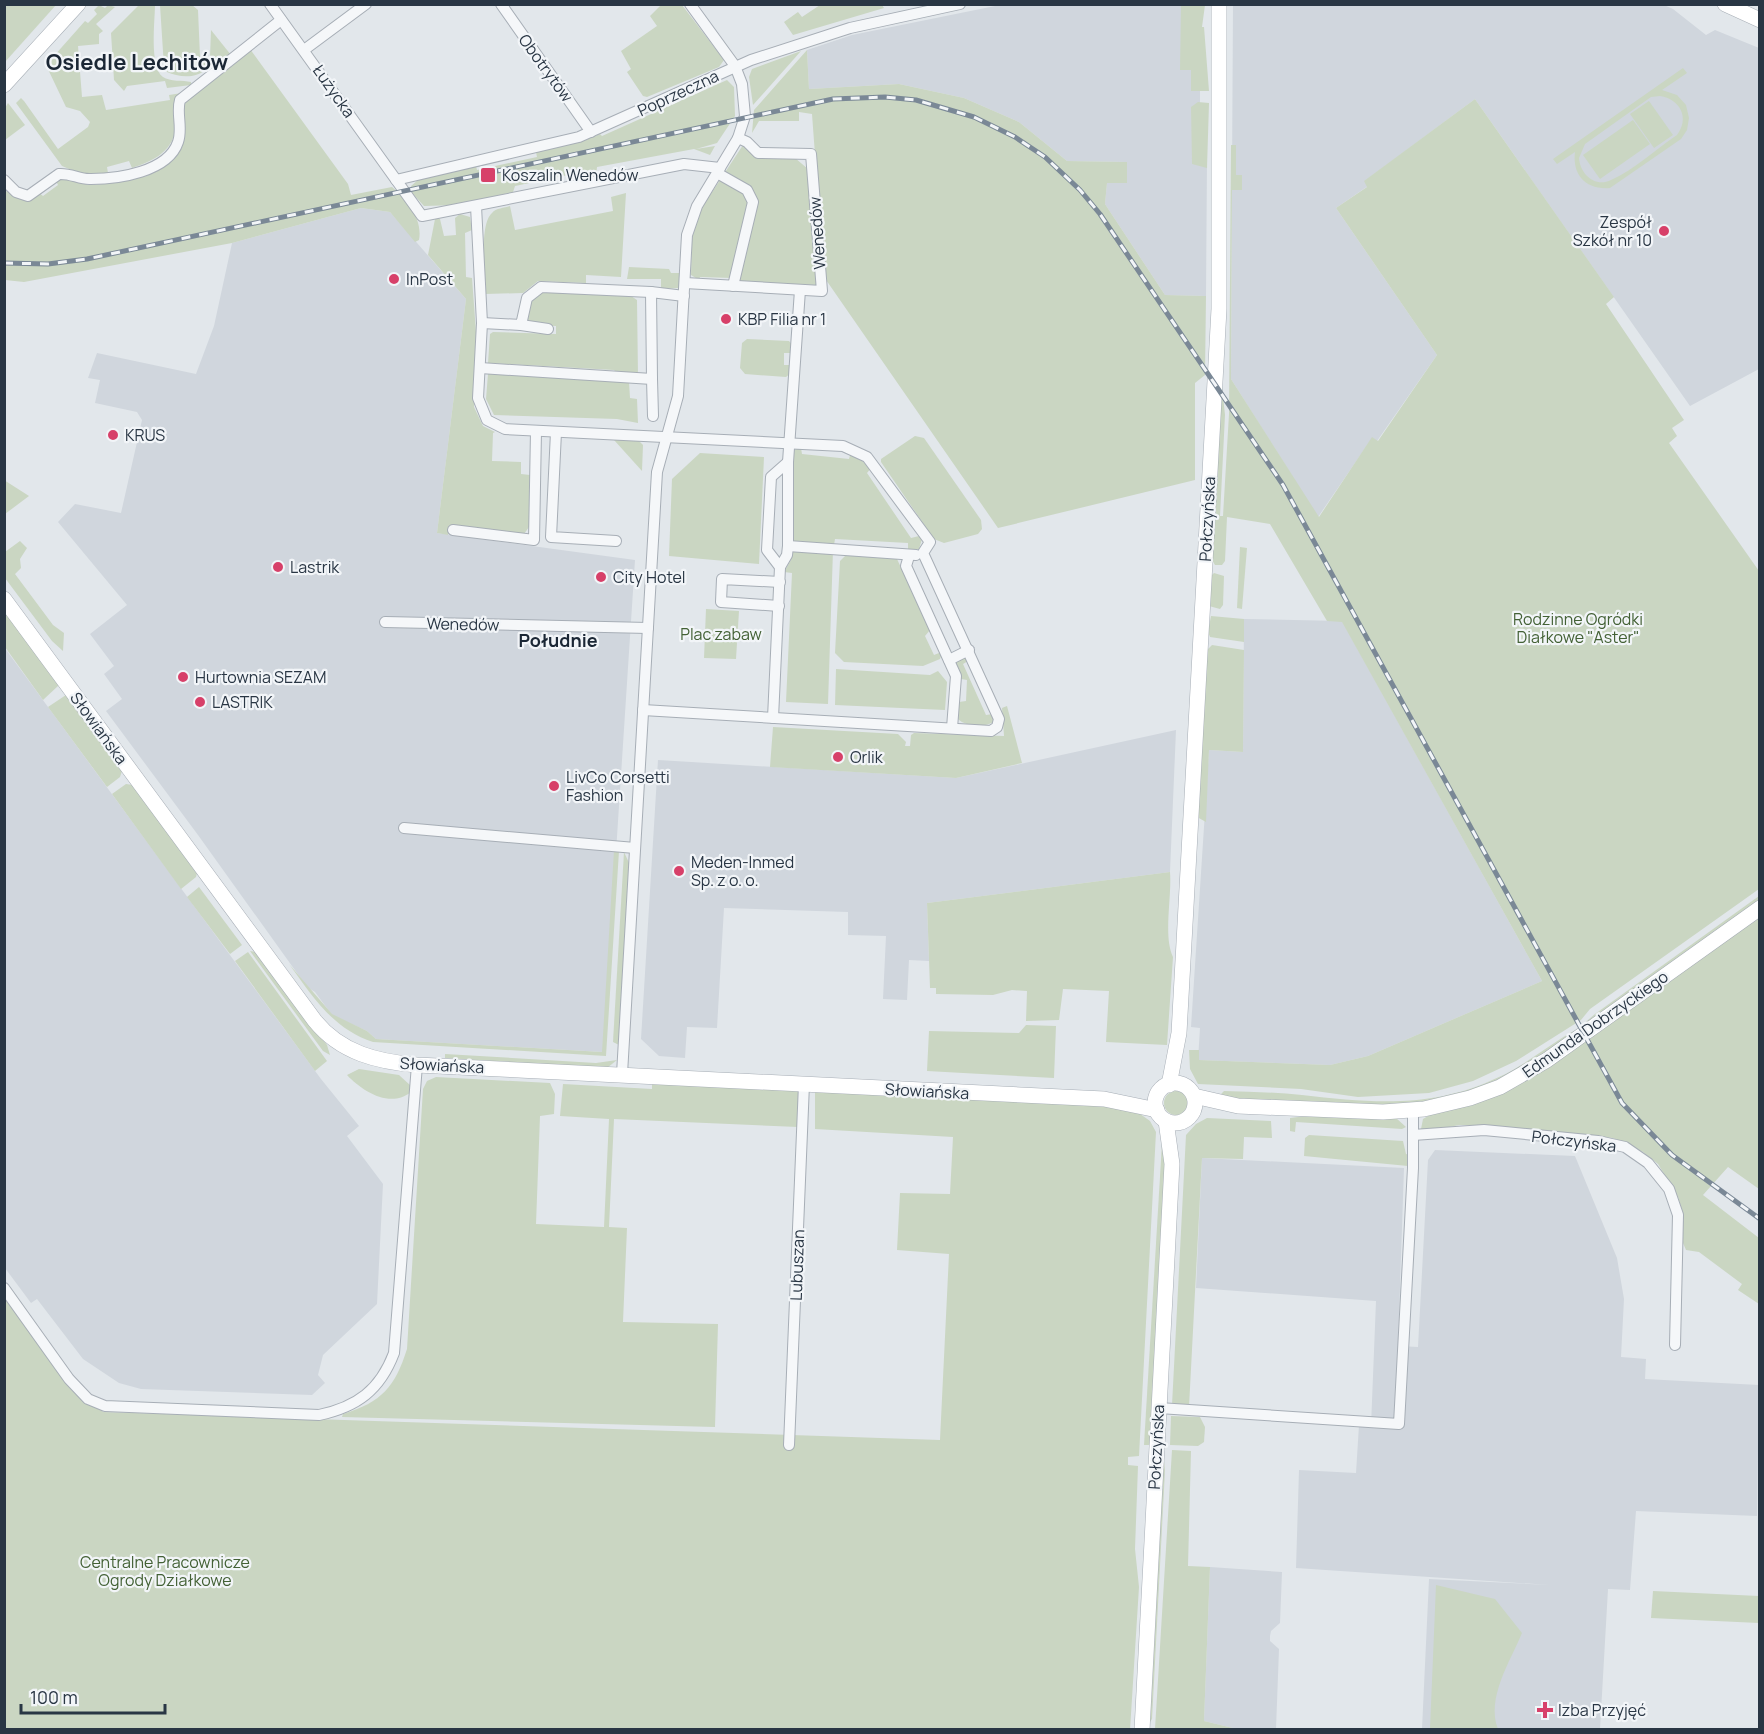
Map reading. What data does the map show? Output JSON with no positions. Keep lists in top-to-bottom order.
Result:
{
  "streets": {
    "main road": ["Połczyńska", "Słowiańska", "Edmunda Dobrzyckiego"],
    "street": [
      "Obotrytów",
      "Łużycka",
      "Poprzeczna",
      "Wenedów",
      "Lubuszan"
    ]
  },
  "crossings": [
    ["Obotrytów", "Poprzeczna"],
    ["Łużycka", "Poprzeczna"],
    ["Połczyńska", "Słowiańska"],
    ["Połczyńska", "Edmunda Dobrzyckiego"],
    ["Słowiańska", "Edmunda Dobrzyckiego"],
    ["Słowiańska", "Lubuszan"]
  ],
  "districts": ["Osiedle Lechitów", "Południe"],
  "parks": ["Rodzinne Ogródki Diałkowe \"Aster\"", "Plac zabaw", "Centralne Pracownicze Ogrody Działkowe"],
  "places": {
    "transit": ["Koszalin Wenedów"],
    "other": [
      "Zespół Szkół nr 10",
      "InPost",
      "KBP Filia nr 1",
      "KRUS",
      "Lastrik",
      "City Hotel",
      "Hurtownia SEZAM",
      "LASTRIK",
      "Orlik",
      "LivCo Corsetti Fashion",
      "Meden-Inmed Sp. z o. o."
    ],
    "health": ["Izba Przyjęć"]
  },
  "scale_bar": "100 m"
}
